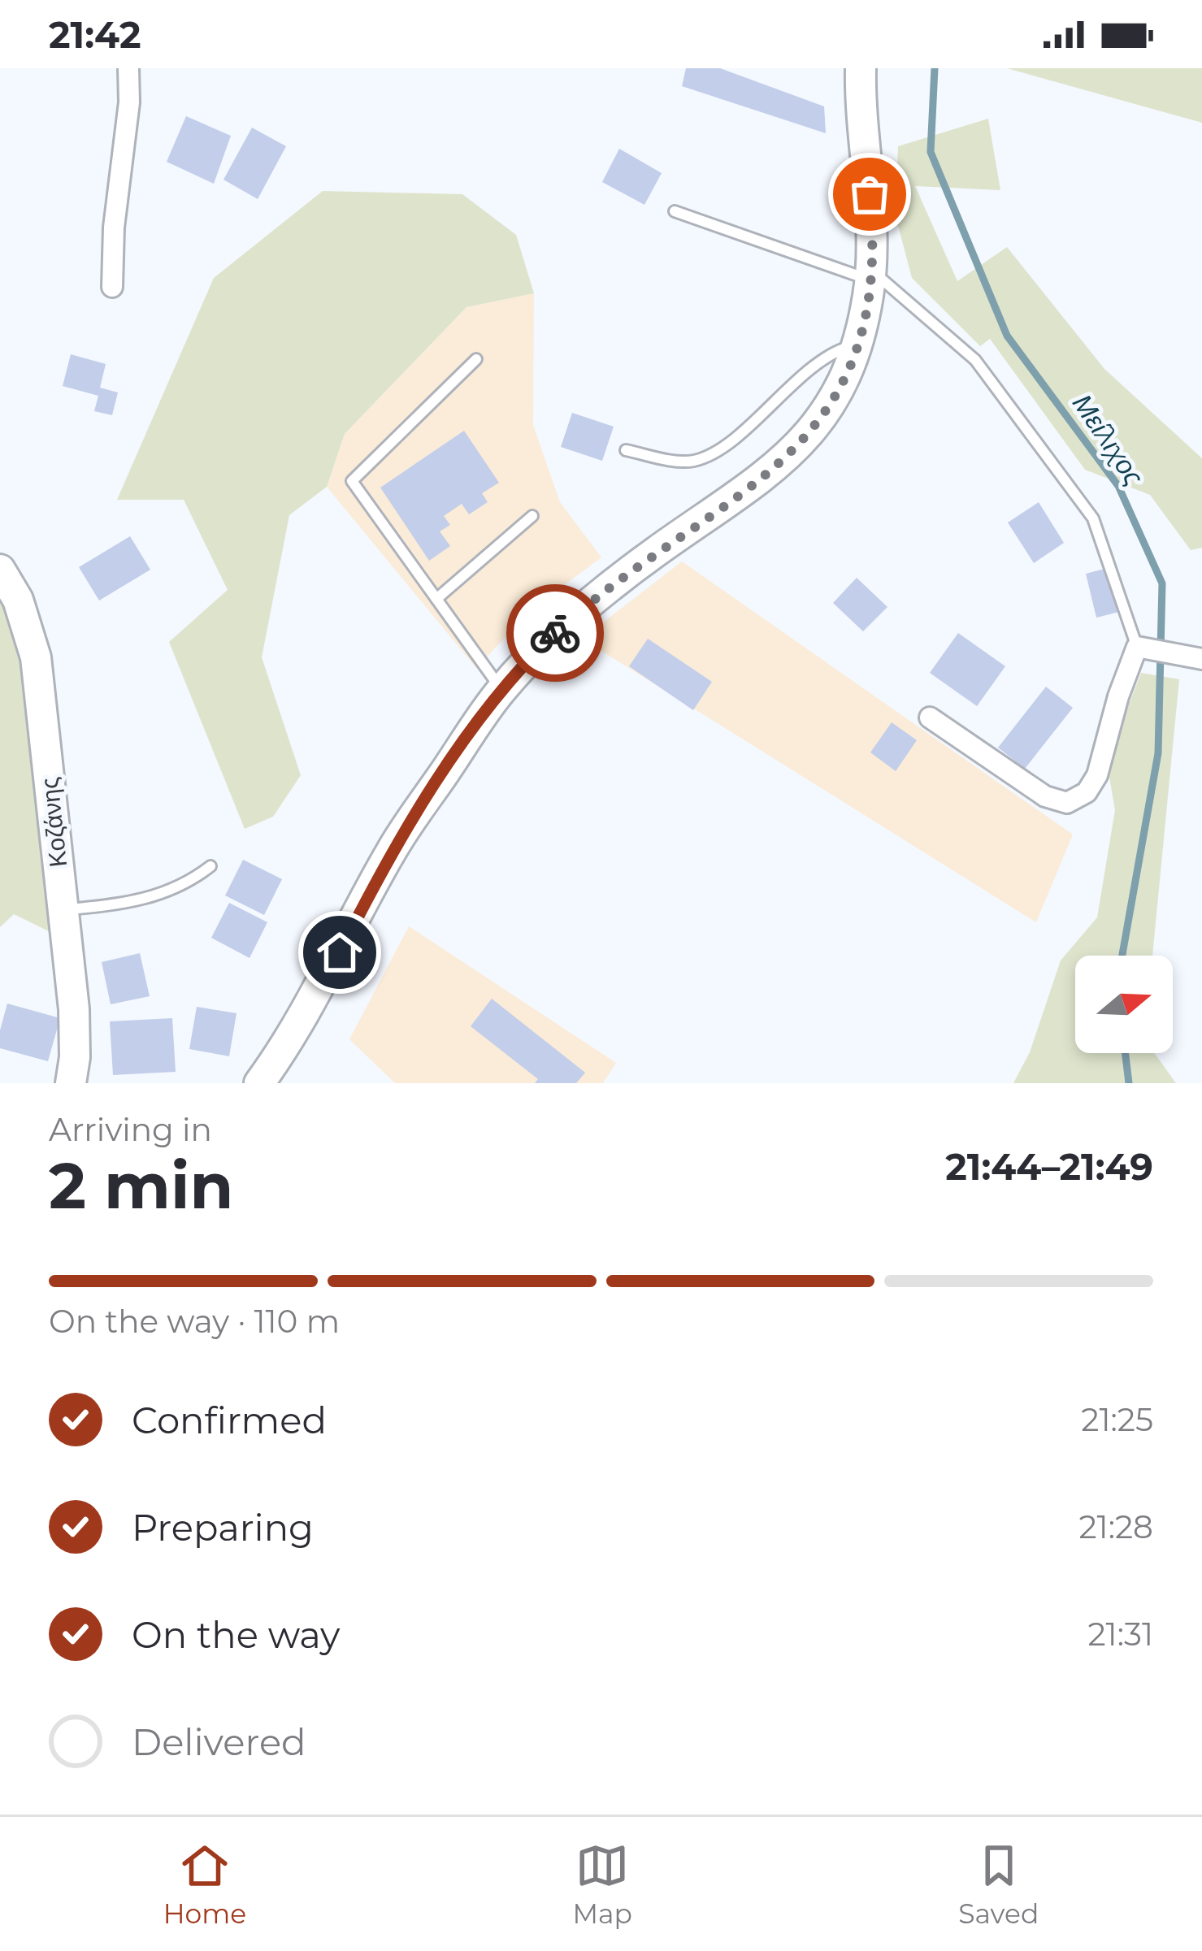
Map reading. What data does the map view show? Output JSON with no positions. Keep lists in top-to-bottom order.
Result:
{
  "streets": {
    "street": ["Κοζάνης"]
  },
  "water": ["Μείλιχος"],
  "north": "right",
  "page": {
    "status": "21:42",
    "heading": ["2 min", "Arriving in", "21:44–21:49"],
    "bar": "On the way · 110 m",
    "list": [
      ["Confirmed", "21:25"],
      ["Preparing", "21:28"],
      ["On the way", "21:31"],
      "Delivered"
    ],
    "tabs": ["Home", "Map", "Saved"]
  }
}
